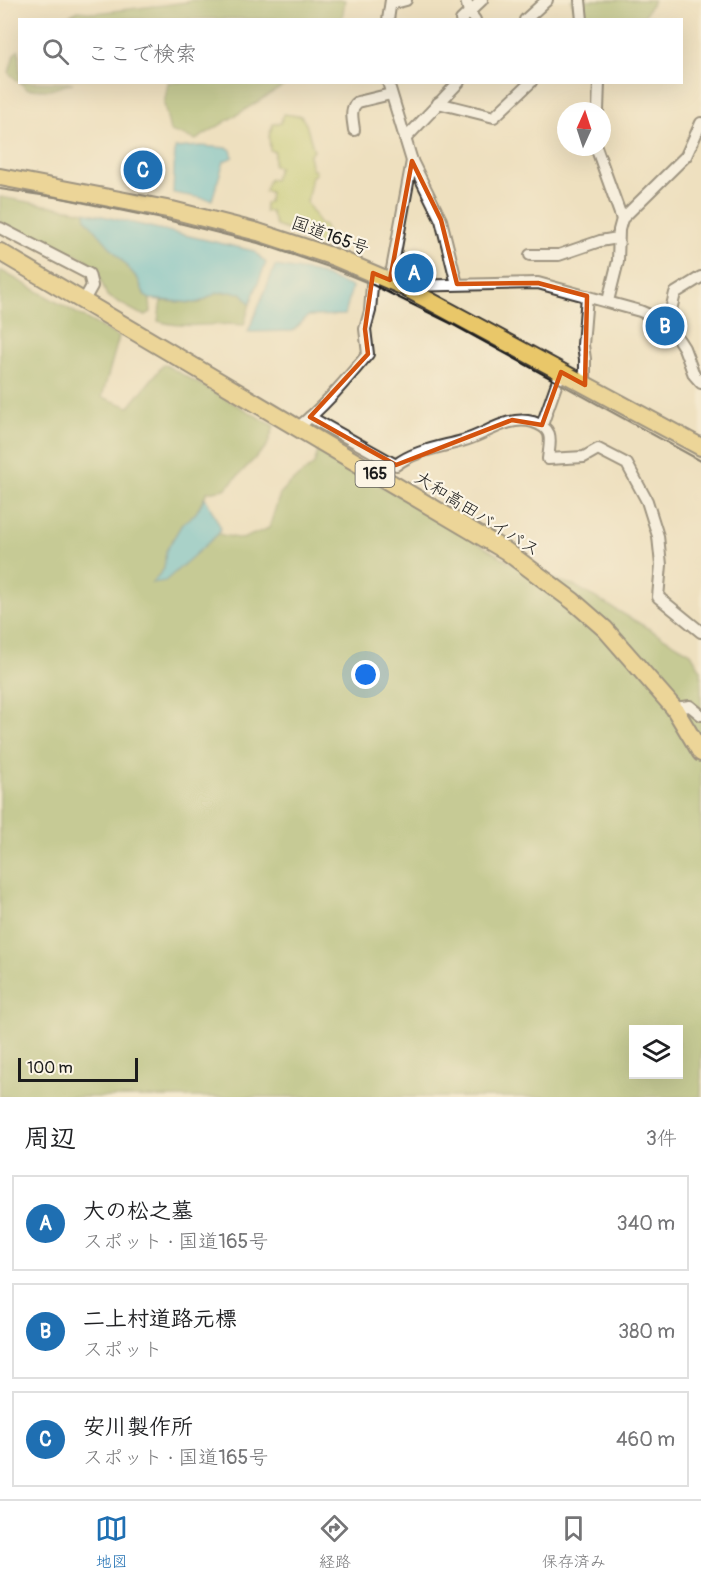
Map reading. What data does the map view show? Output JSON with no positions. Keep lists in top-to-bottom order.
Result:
{
  "streets": {
    "highway": ["国道165号", "165", "大和高田バイパス"]
  },
  "scale_bar": "100 m",
  "north": "top",
  "page": {
    "search": "ここで検索",
    "pins": ["C", "A", "B"],
    "scale": "100 m",
    "heading": ["周辺", "3件"],
    "list": [
      {
        "mark": "A",
        "name": "大の松之墓",
        "note": "スポット · 国道165号",
        "value": "340 m"
      },
      {
        "mark": "B",
        "name": "二上村道路元標",
        "note": "スポット",
        "value": "380 m"
      },
      {
        "mark": "C",
        "name": "安川製作所",
        "note": "スポット · 国道165号",
        "value": "460 m"
      }
    ],
    "nav": ["地図", "経路", "保存済み"]
  }
}
